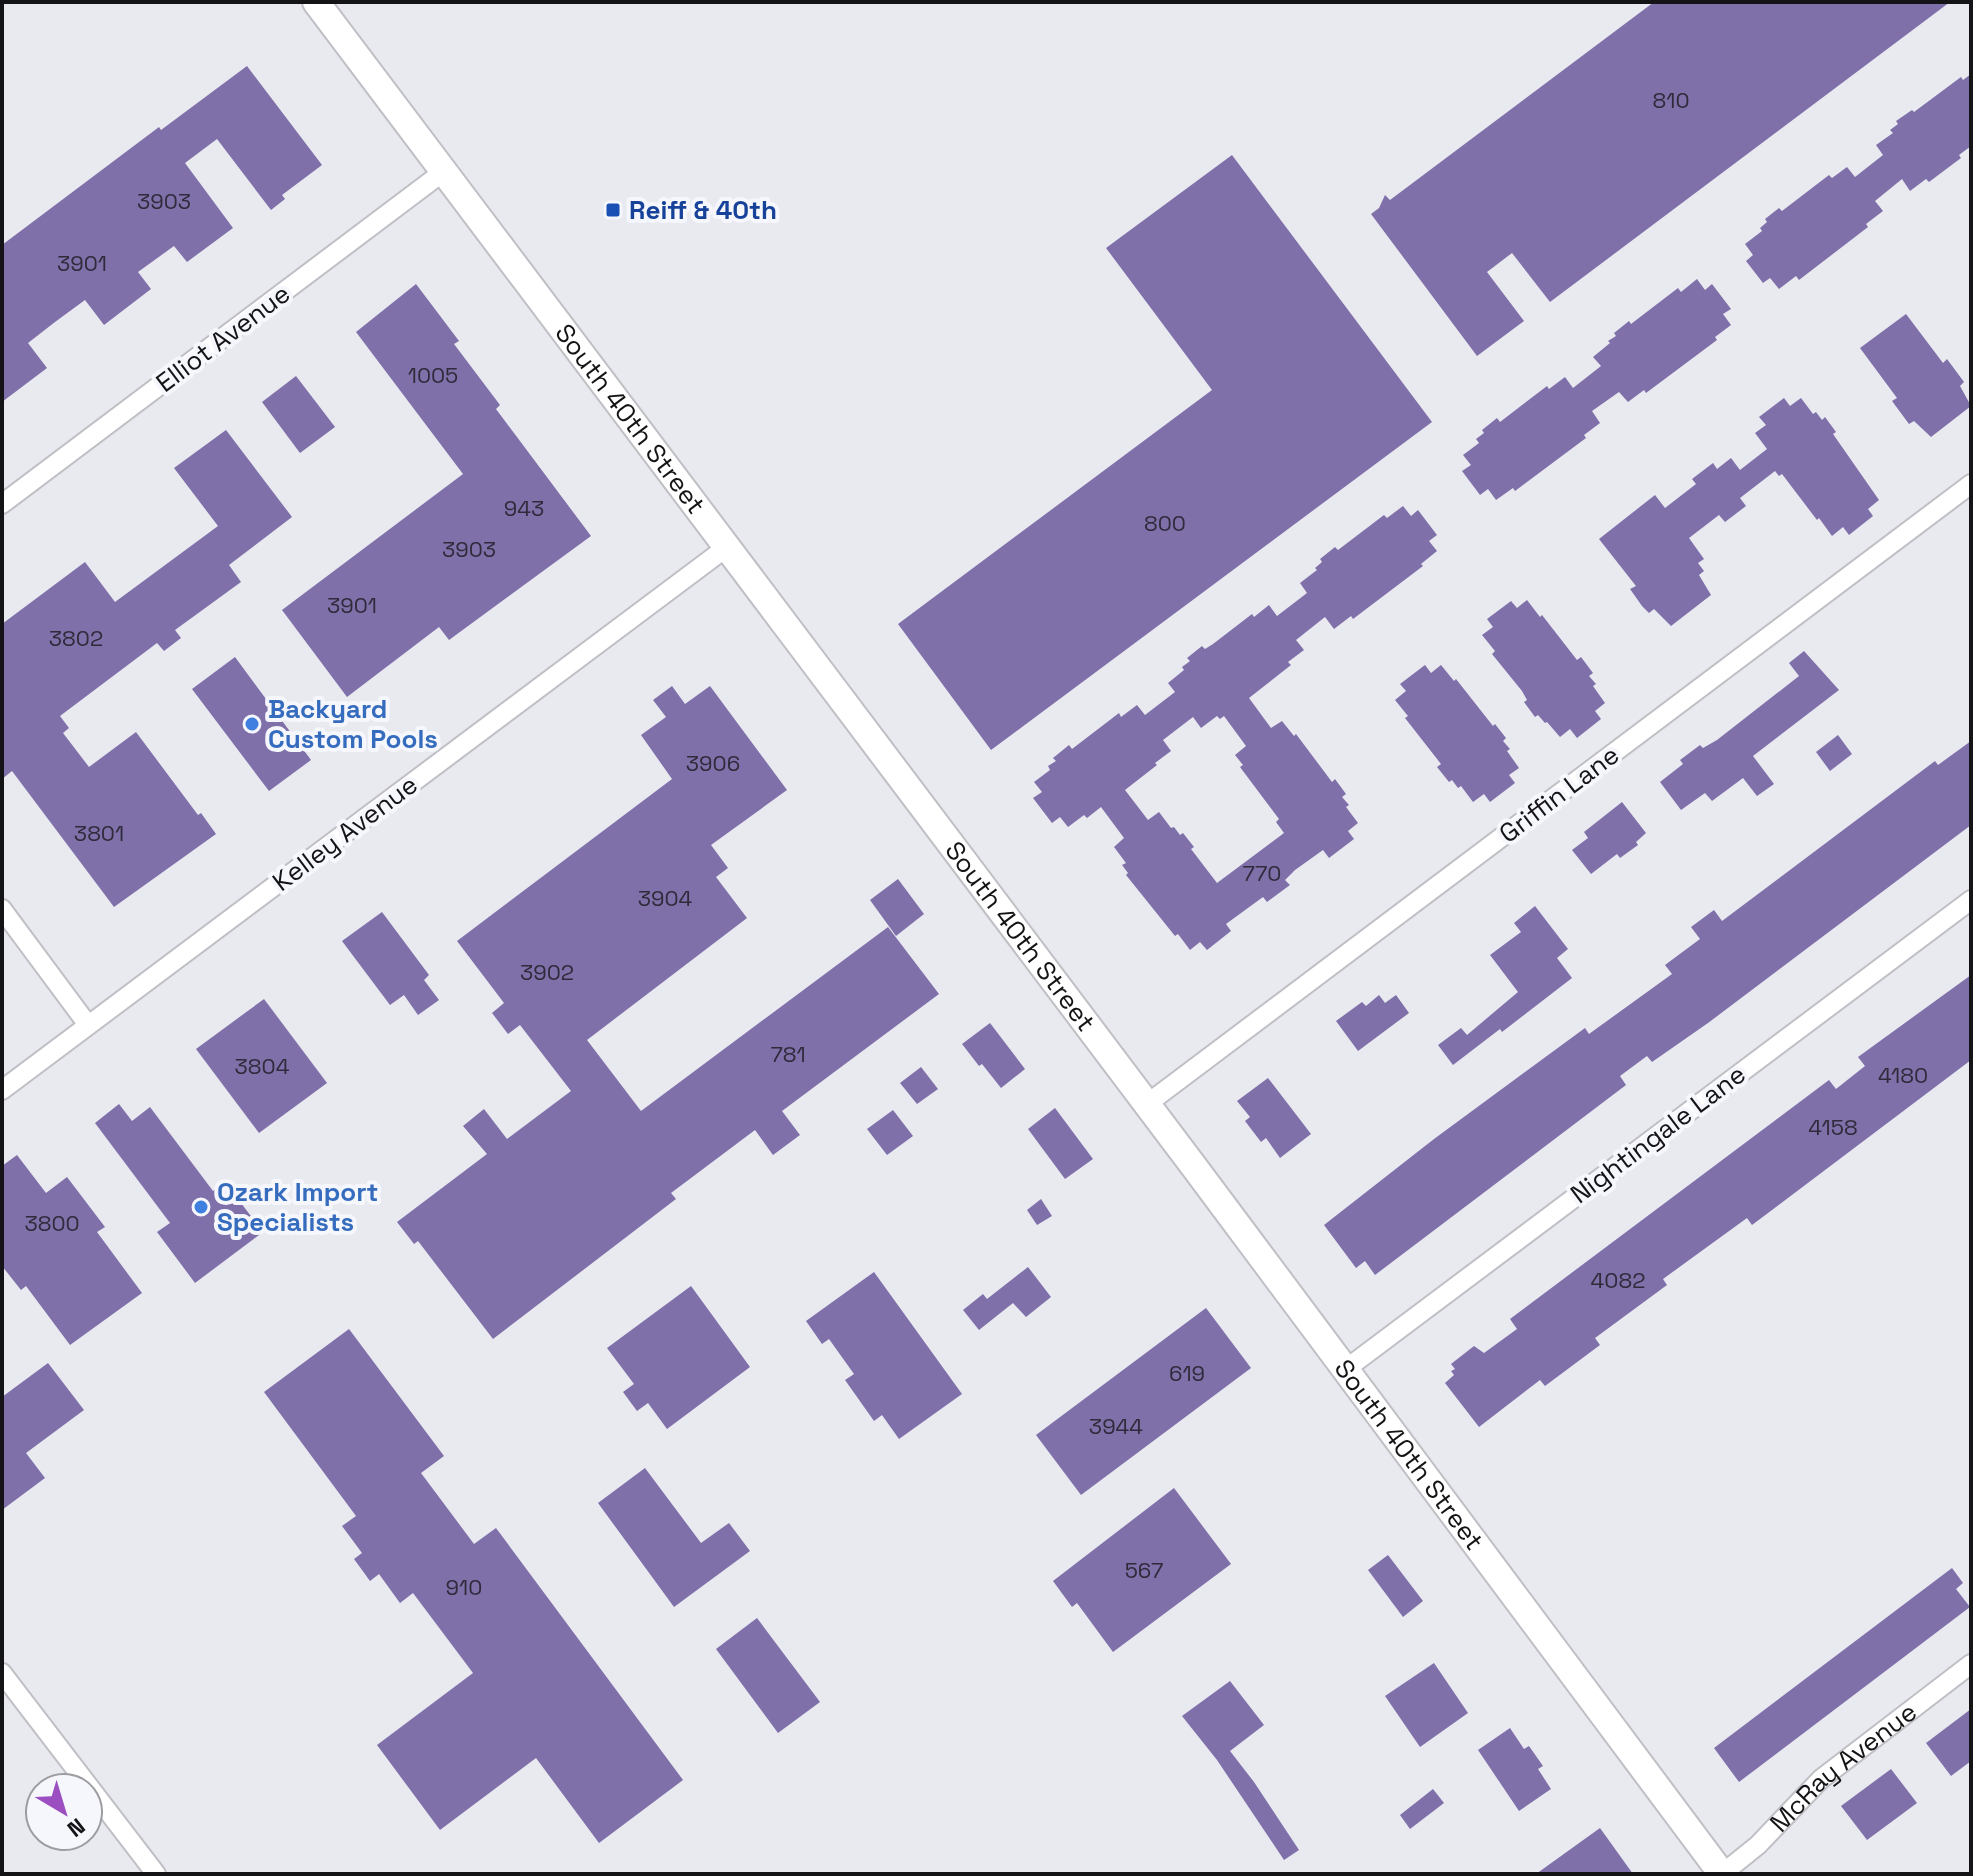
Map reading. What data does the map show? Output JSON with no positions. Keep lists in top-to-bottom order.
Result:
{
  "streets": {
    "street": [
      "Elliot Avenue",
      "South 40th Street",
      "Griffin Lane",
      "Kelley Avenue",
      "Nightingale Lane",
      "McRay Avenue"
    ]
  },
  "crossings": [
    ["Elliot Avenue", "South 40th Street"],
    ["South 40th Street", "Griffin Lane"],
    ["South 40th Street", "Kelley Avenue"],
    ["South 40th Street", "Nightingale Lane"],
    ["South 40th Street", "McRay Avenue"]
  ],
  "places": {
    "transit": ["Reiff & 40th"],
    "other": ["Backyard Custom Pools", "Ozark Import Specialists"]
  },
  "house_numbers": [
    "810",
    "3903",
    "3901",
    "1005",
    "943",
    "800",
    "3903",
    "3901",
    "3802",
    "3906",
    "3801",
    "770",
    "3904",
    "3902",
    "781",
    "3804",
    "4180",
    "4158",
    "3800",
    "4082",
    "619",
    "3944",
    "567",
    "910"
  ],
  "north": "bottom right"
}
